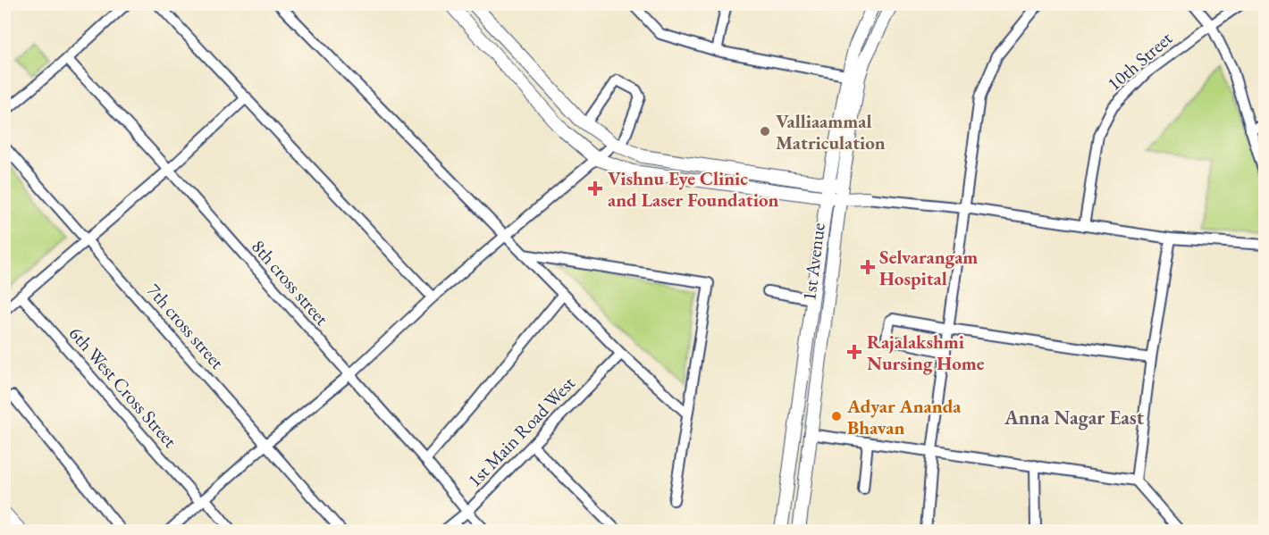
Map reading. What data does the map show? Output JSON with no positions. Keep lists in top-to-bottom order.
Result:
{
  "streets": {
    "main road": ["1st Avenue"],
    "street": [
      "10th Street",
      "8th cross street",
      "7th cross street",
      "6th West Cross Street",
      "1st Main Road West"
    ]
  },
  "crossings": [
    ["8th cross street", "1st Main Road West"]
  ],
  "districts": ["Anna Nagar East"],
  "places": {
    "other": ["Valliaammal Matriculation", "Adyar Ananda Bhavan"],
    "health": ["Vishnu Eye Clinic and Laser Foundation", "Selvarangam Hospital", "Rajalakshmi Nursing Home"]
  }
}
